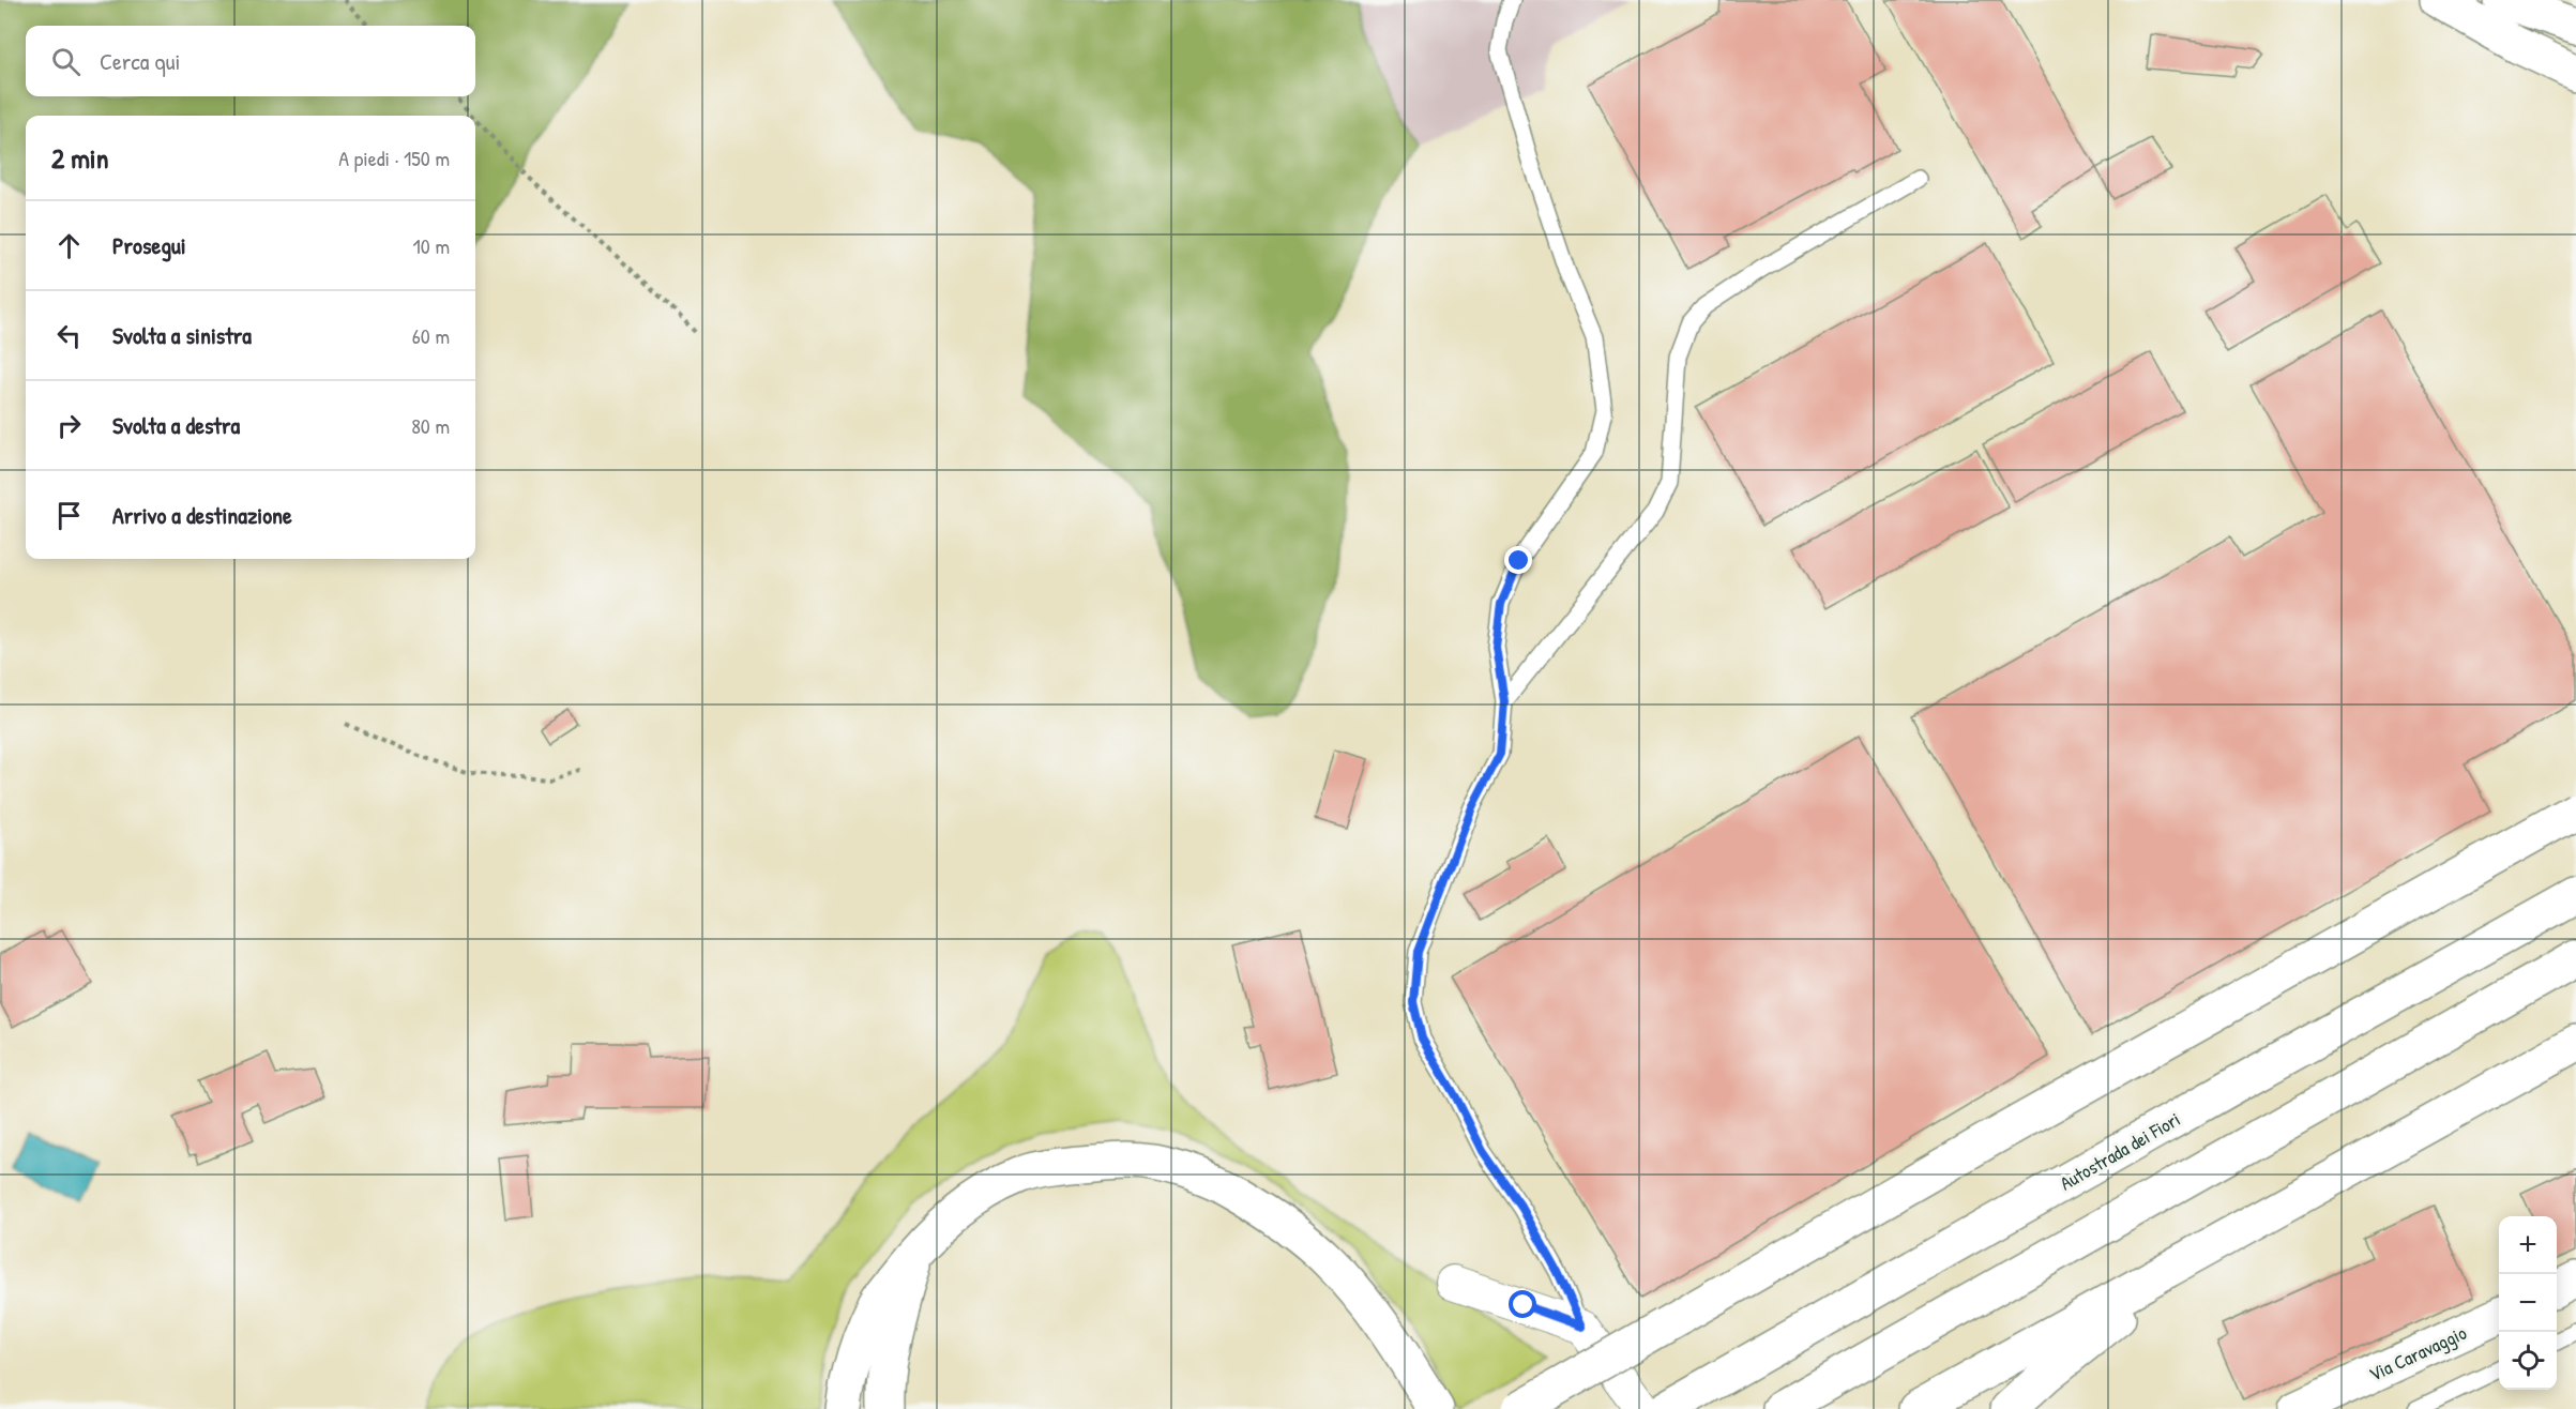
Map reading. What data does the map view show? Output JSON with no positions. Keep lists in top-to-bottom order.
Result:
{
  "streets": {
    "main road": ["Autostrada dei Fiori", "Via Caravaggio"]
  },
  "page": {
    "search": "Cerca qui",
    "heading": ["2 min", "A piedi · 150 m"],
    "list": [
      ["Prosegui", "10 m"],
      ["Svolta a sinistra", "60 m"],
      ["Svolta a destra", "80 m"],
      "Arrivo a destinazione"
    ],
    "map_buttons": ["+", "−"]
  }
}
